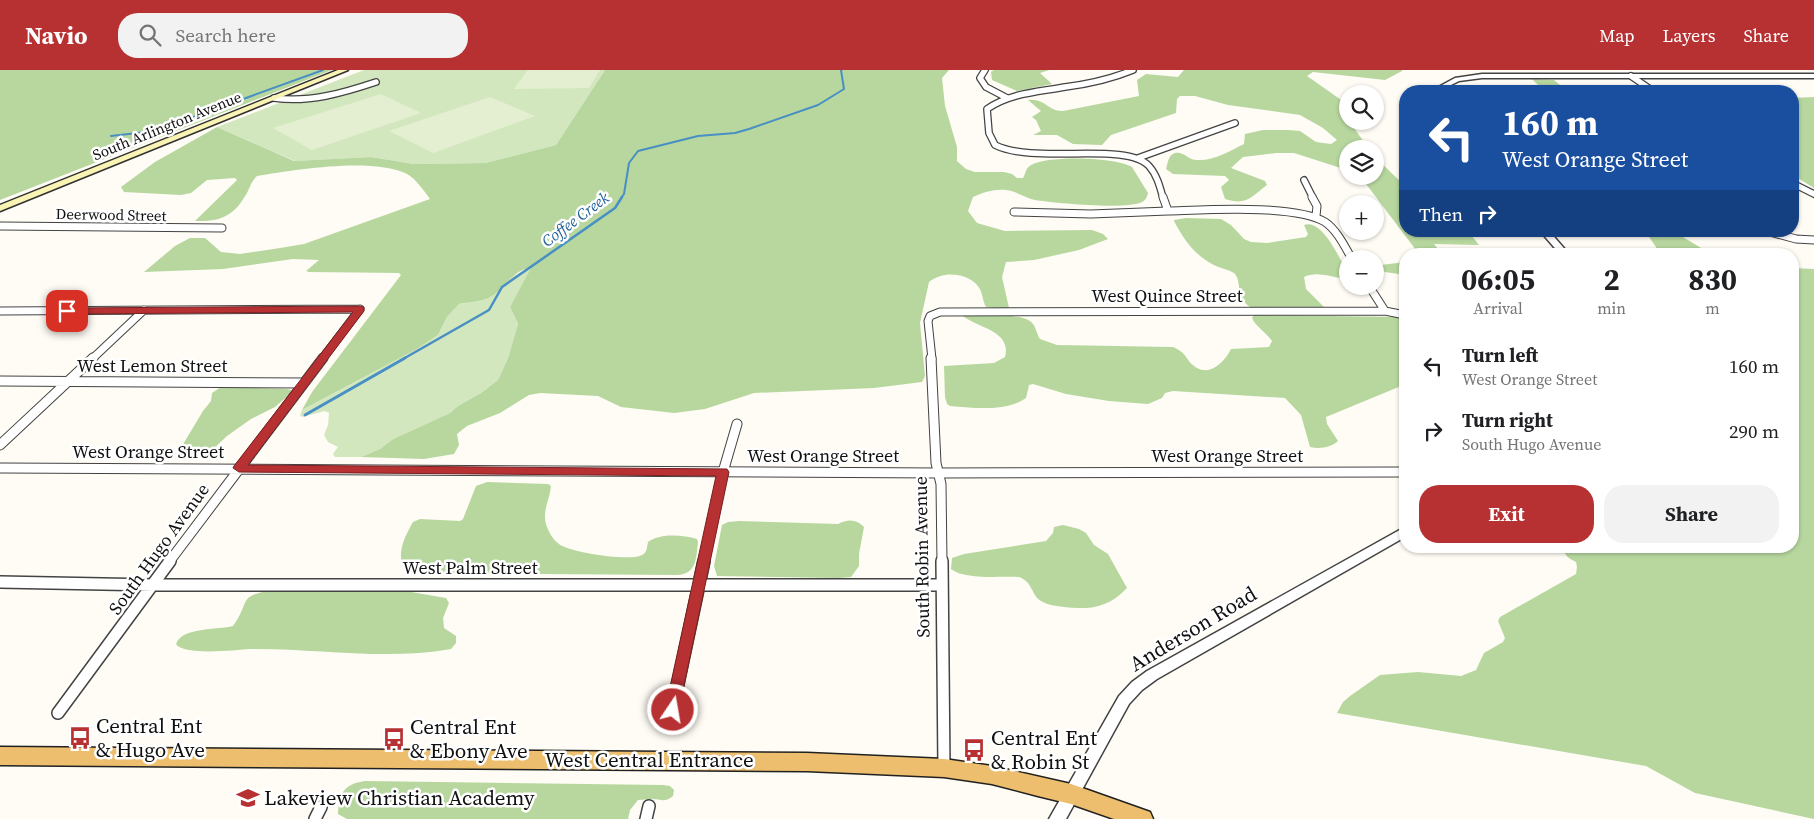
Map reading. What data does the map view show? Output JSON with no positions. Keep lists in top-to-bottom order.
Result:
{
  "streets": {
    "highway": ["West Central Entrance"],
    "main road": ["South Arlington Avenue"],
    "street": [
      "Deerwood Street",
      "West Quince Street",
      "West Lemon Street",
      "West Orange Street",
      "South Hugo Avenue",
      "South Robin Avenue",
      "West Palm Street",
      "Anderson Road"
    ]
  },
  "crossings": [
    ["West Quince Street", "South Robin Avenue"],
    ["West Lemon Street", "South Hugo Avenue"],
    ["West Orange Street", "South Hugo Avenue"],
    ["West Orange Street", "South Robin Avenue"],
    ["South Hugo Avenue", "West Palm Street"],
    ["South Robin Avenue", "West Palm Street"],
    ["South Robin Avenue", "West Central Entrance"],
    ["Anderson Road", "West Central Entrance"]
  ],
  "water": ["Coffee Creek"],
  "places": {
    "bus stop": ["Central Ent & Hugo Ave", "Central Ent & Ebony Ave", "Central Ent & Robin St"],
    "school or university": ["Lakeview Christian Academy"]
  },
  "page": {
    "header": "Navio",
    "search": "Search here",
    "nav": ["Map", "Layers", "Share"],
    "map_buttons": ["+", "−"],
    "turn": ["160 m", "West Orange Street"],
    "then": "Then",
    "eta": [
      "06:05",
      "Arrival",
      "2",
      "min",
      "830",
      "m"
    ],
    "list": [
      {
        "name": "Turn left",
        "note": "West Orange Street",
        "value": "160 m"
      },
      {
        "name": "Turn right",
        "note": "South Hugo Avenue",
        "value": "290 m"
      }
    ],
    "buttons": ["Exit", "Share"]
  }
}
